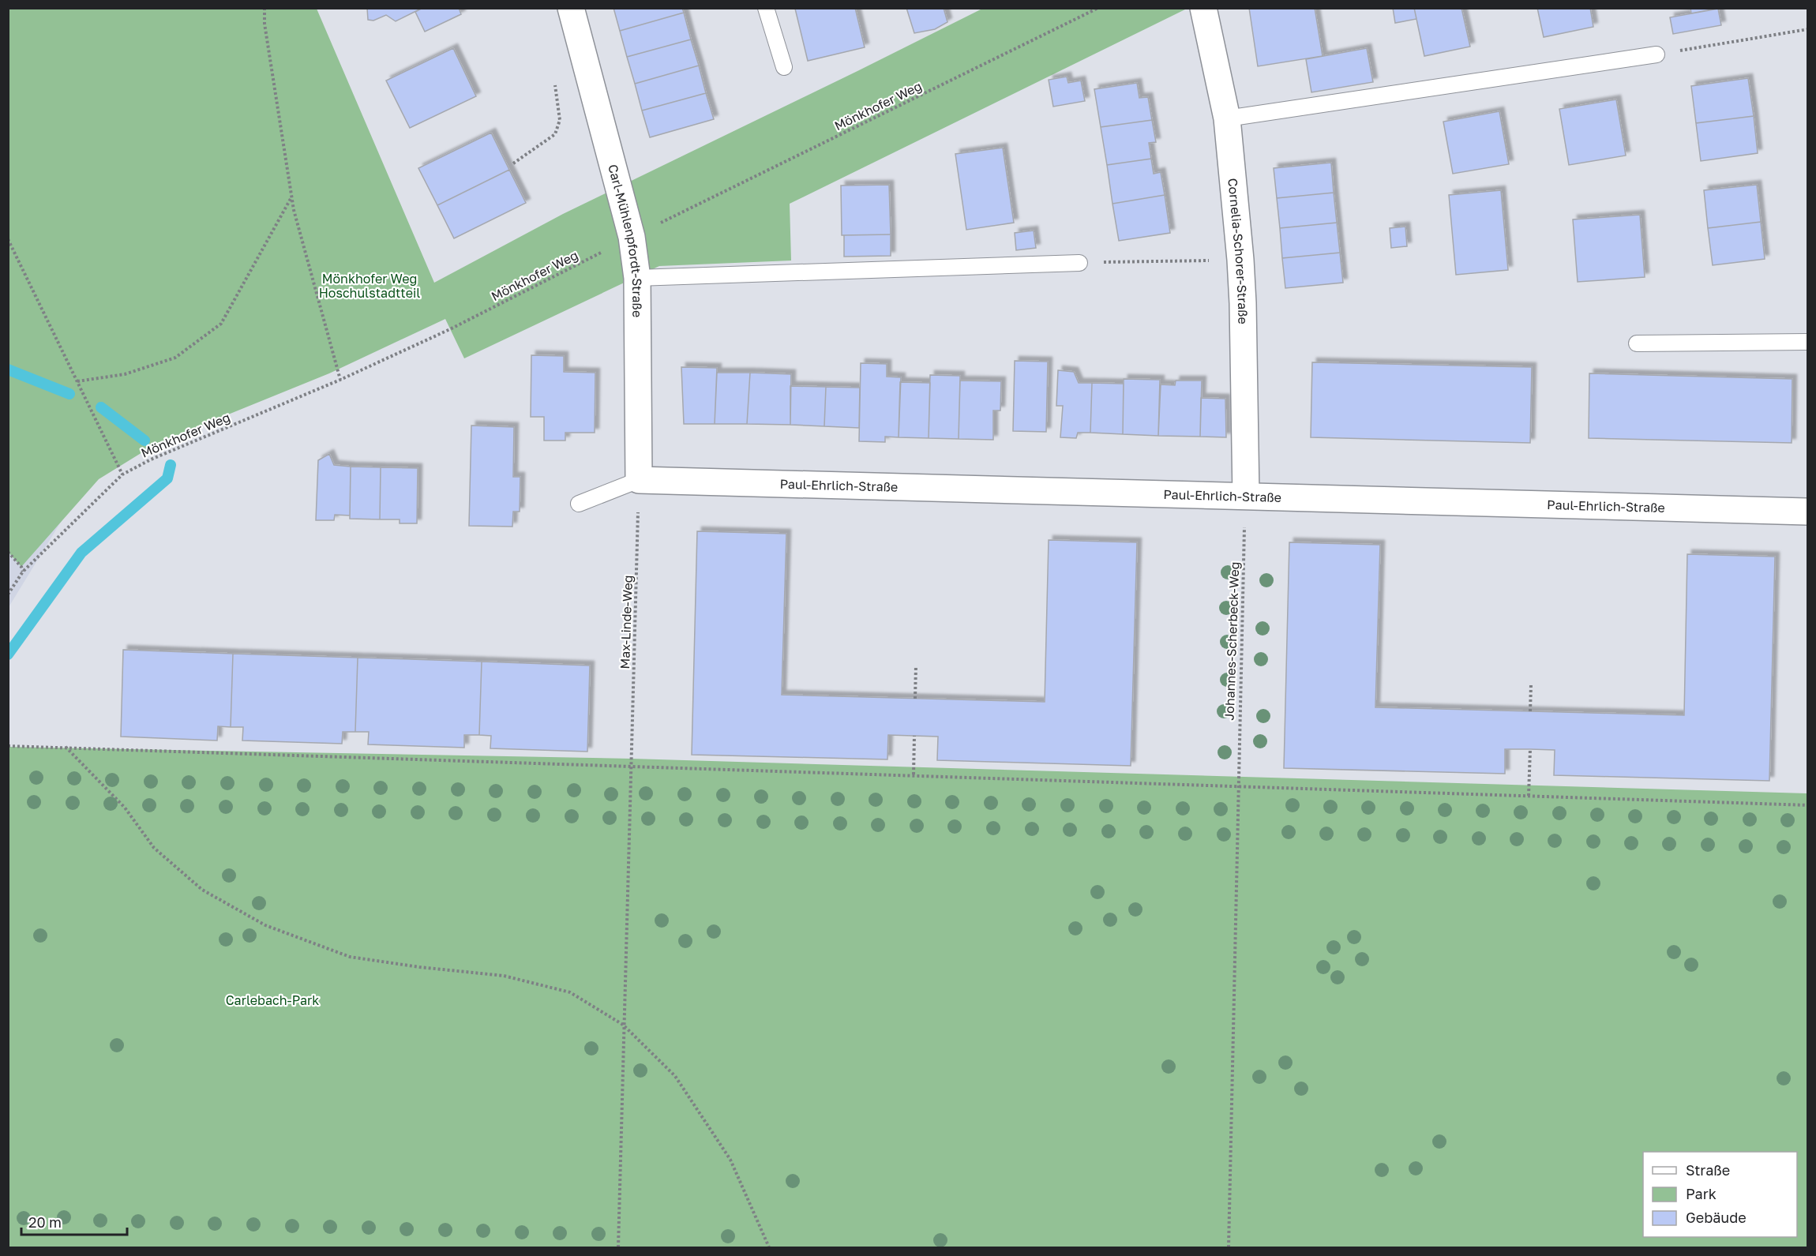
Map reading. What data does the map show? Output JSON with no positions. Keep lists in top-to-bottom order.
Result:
{
  "streets": {
    "street": ["Carl-Mühlenpfordt-Straße", "Cornelia-Schorer-Straße", "Paul-Ehrlich-Straße"],
    "path": ["Mönkhofer Weg", "Max-Linde-Weg", "Johannes-Scherbeck-Weg"]
  },
  "crossings": [
    ["Mönkhofer Weg", "Carl-Mühlenpfordt-Straße"],
    ["Carl-Mühlenpfordt-Straße", "Paul-Ehrlich-Straße"],
    ["Carl-Mühlenpfordt-Straße", "Max-Linde-Weg"],
    ["Cornelia-Schorer-Straße", "Paul-Ehrlich-Straße"],
    ["Cornelia-Schorer-Straße", "Johannes-Scherbeck-Weg"],
    ["Paul-Ehrlich-Straße", "Max-Linde-Weg"],
    ["Paul-Ehrlich-Straße", "Johannes-Scherbeck-Weg"]
  ],
  "parks": ["Mönkhofer Weg Hoschulstadtteil", "Carlebach-Park"],
  "legend": ["Straße", "Park", "Gebäude"],
  "scale_bar": "20 m"
}
